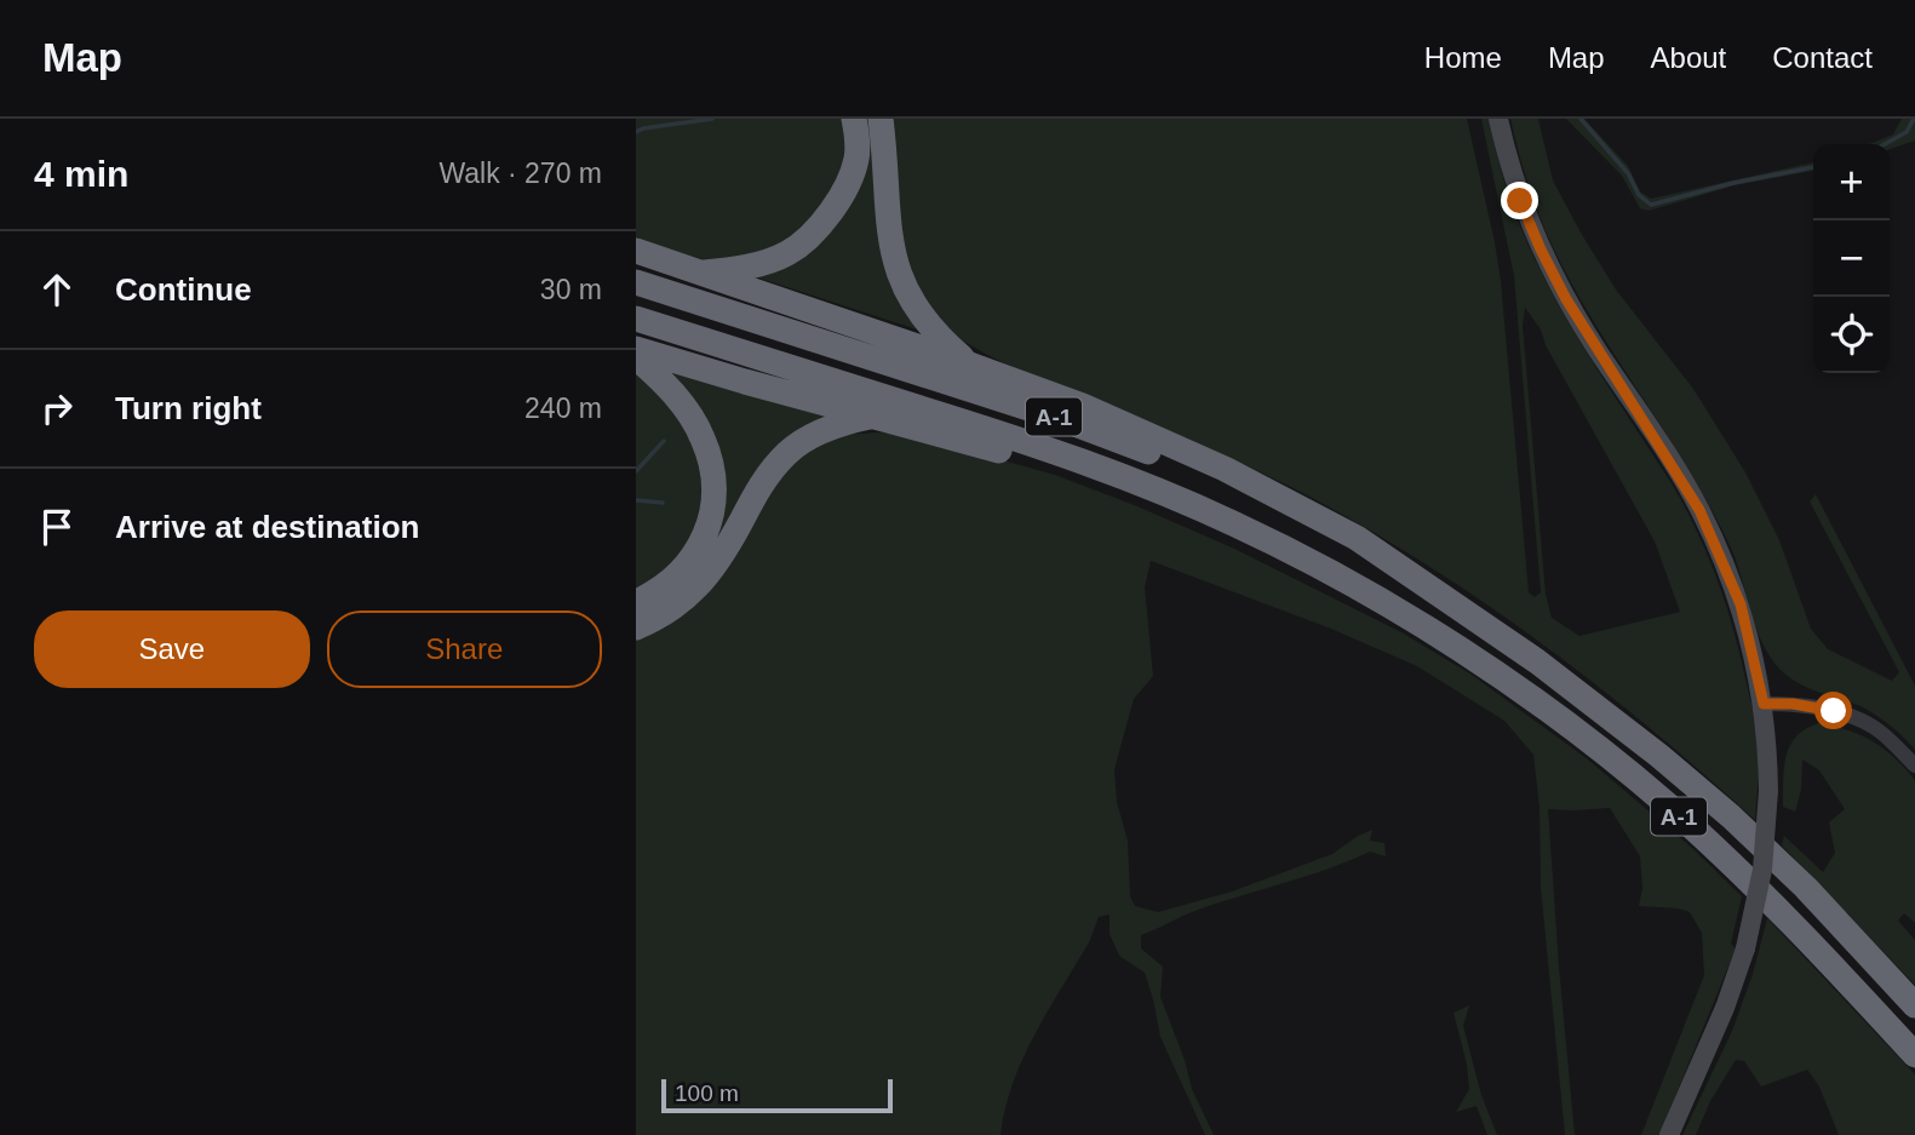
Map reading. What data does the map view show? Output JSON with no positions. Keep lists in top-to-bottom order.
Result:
{
  "streets": {
    "highway": ["A-1"]
  },
  "scale_bar": "100 m",
  "page": {
    "header": "Map",
    "nav": [
      "Home",
      "Map",
      "About",
      "Contact"
    ],
    "heading": ["4 min", "Walk · 270 m"],
    "map_buttons": ["+", "−"],
    "list": [
      ["Continue", "30 m"],
      ["Turn right", "240 m"],
      "Arrive at destination"
    ],
    "buttons": ["Save", "Share"],
    "scale": "100 m"
  }
}
